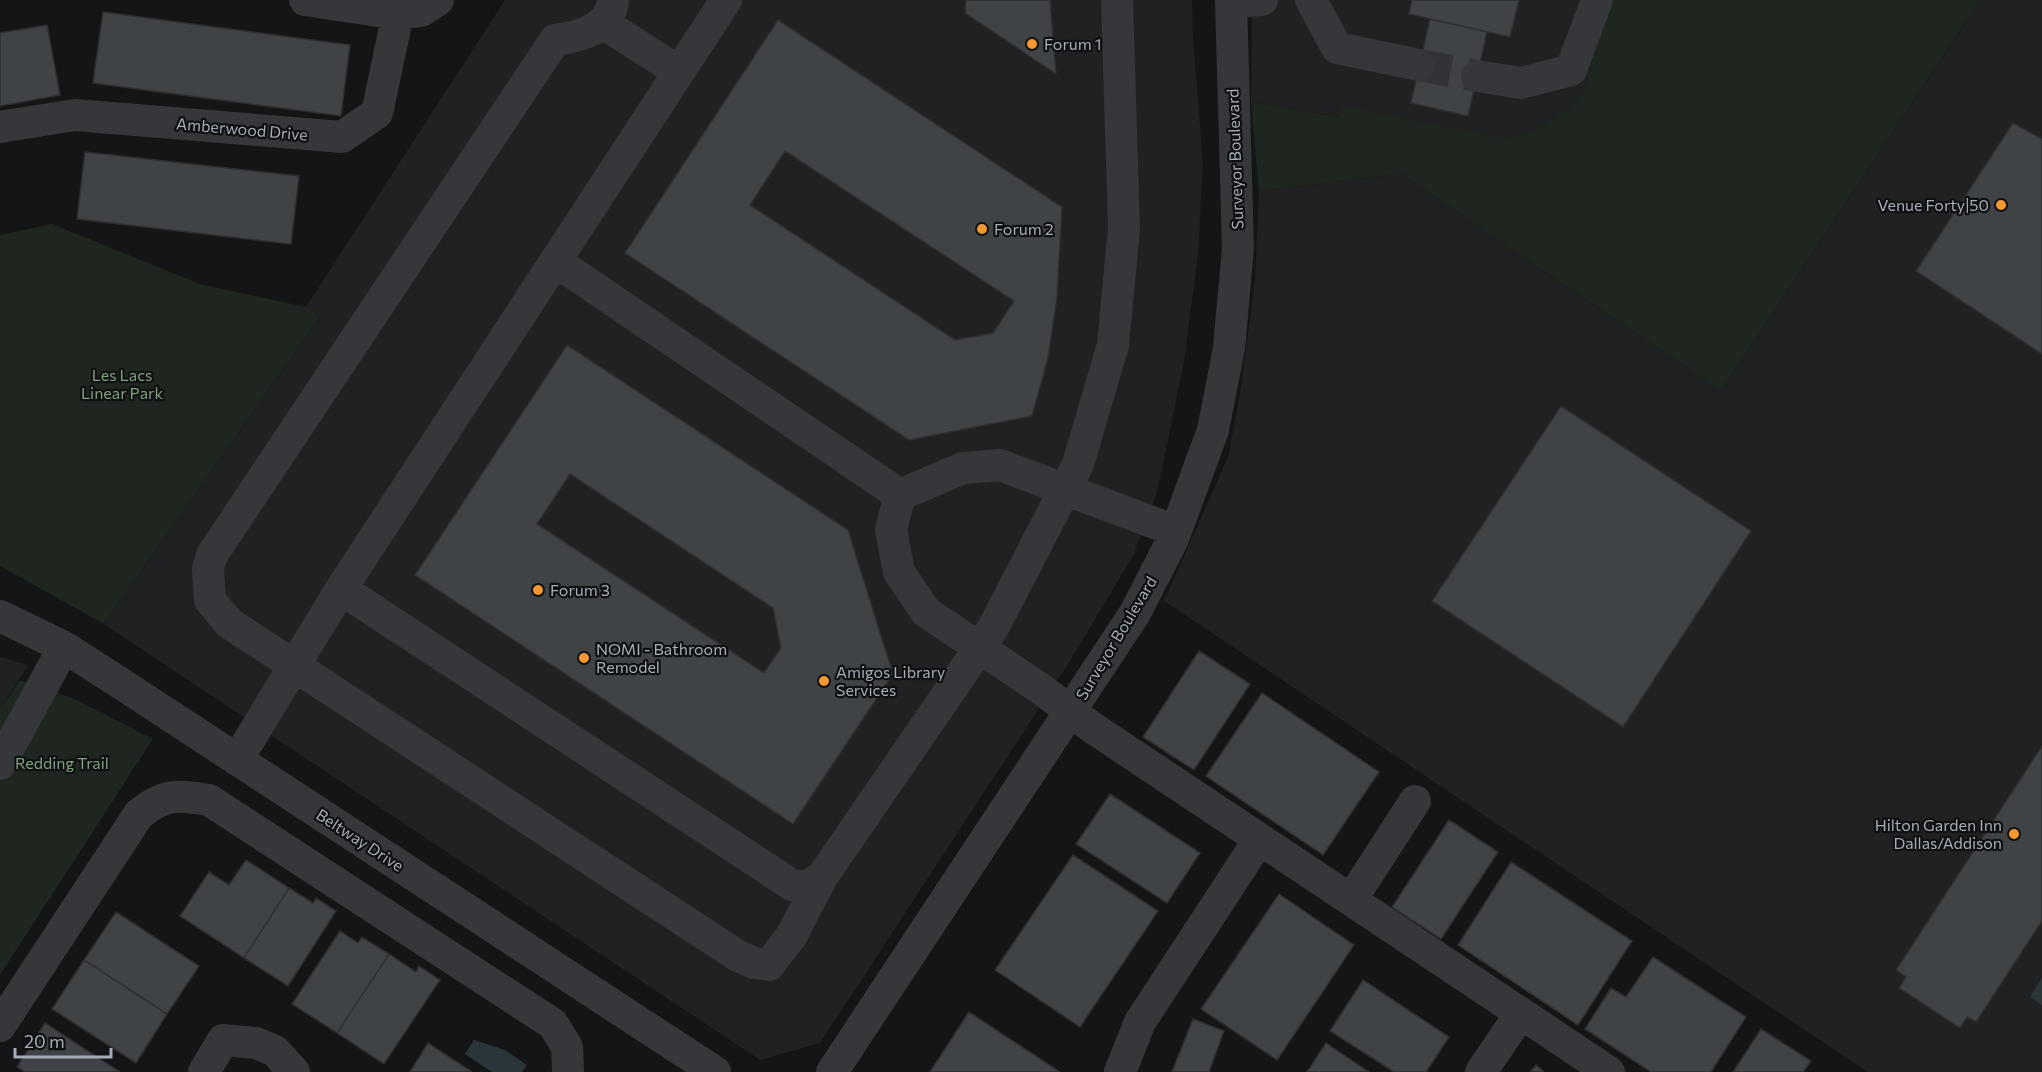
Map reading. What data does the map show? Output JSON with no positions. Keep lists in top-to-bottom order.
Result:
{
  "streets": {
    "street": ["Amberwood Drive", "Surveyor Boulevard", "Beltway Drive"]
  },
  "parks": ["Les Lacs Linear Park", "Redding Trail"],
  "places": [
    "Forum 1",
    "Venue Forty|50",
    "Forum 2",
    "Forum 3",
    "NOMI - Bathroom Remodel",
    "Amigos Library Services",
    "Hilton Garden Inn Dallas/Addison"
  ],
  "scale_bar": "20 m"
}
